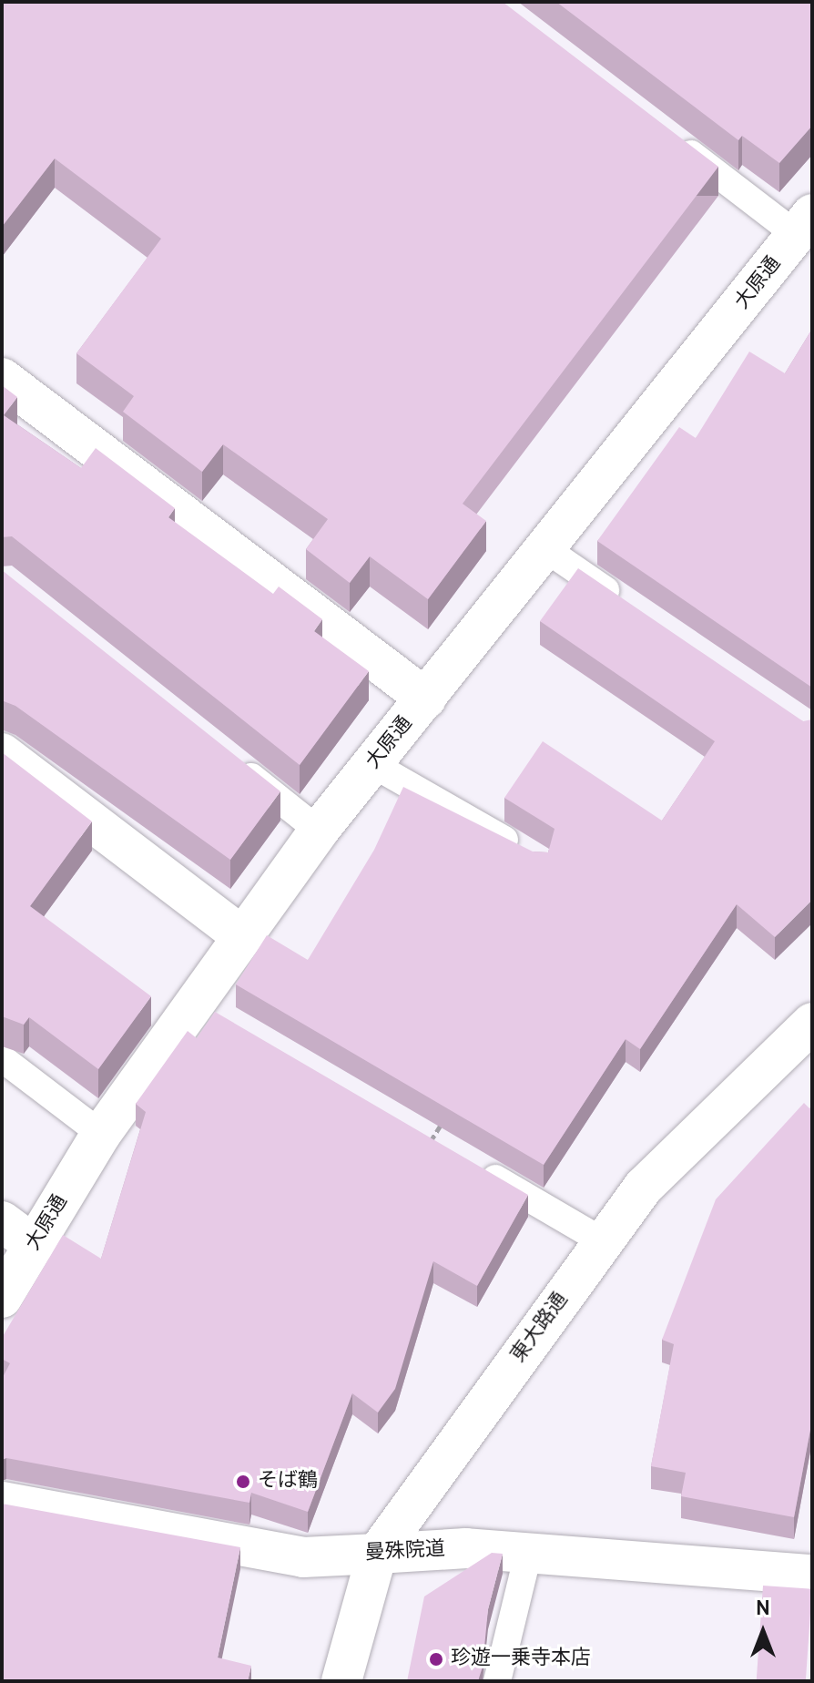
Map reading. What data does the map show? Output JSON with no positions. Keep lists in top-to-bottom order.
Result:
{
  "streets": {
    "street": ["大原通", "東大路通", "曼殊院道"]
  },
  "crossings": [
    ["東大路通", "曼殊院道"]
  ],
  "places": ["そば鶴", "珍遊一乗寺本店"],
  "north": "top"
}
